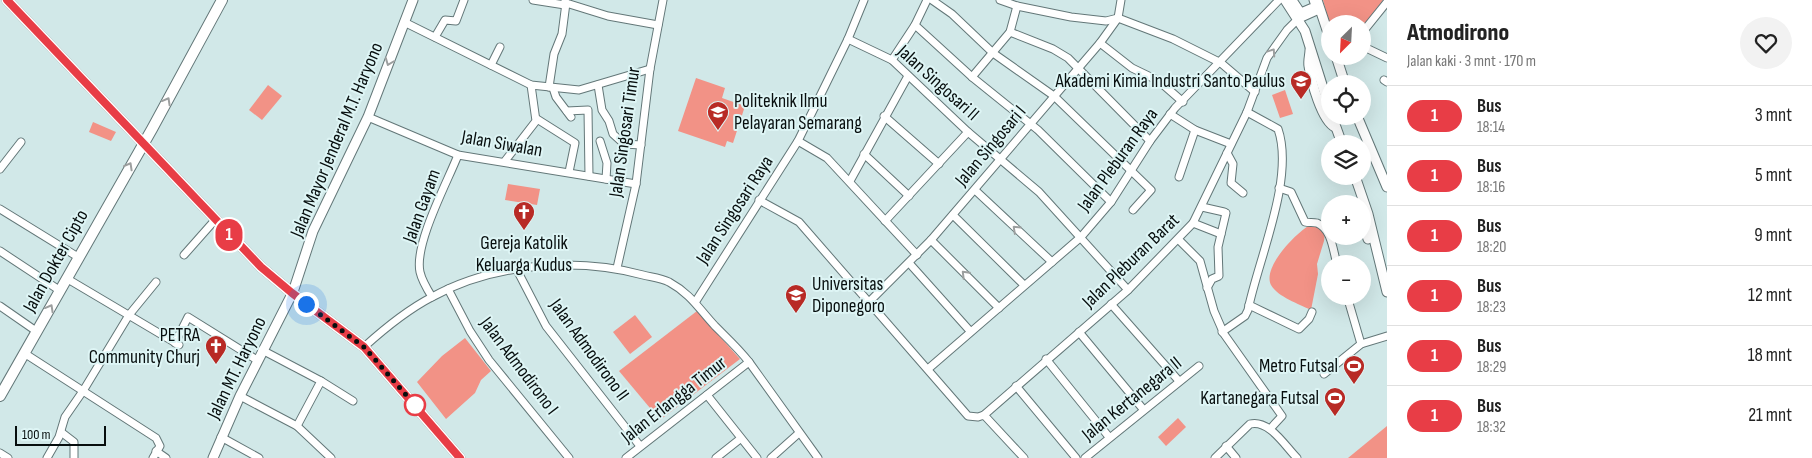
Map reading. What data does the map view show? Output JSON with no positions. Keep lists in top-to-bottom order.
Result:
{
  "streets": {
    "highway": ["Jalan Dokter Cipto"],
    "main road": ["Jalan Mayor Jenderal M.T. Haryono", "Jalan MT. Haryono"],
    "street": [
      "Jalan Singosari II",
      "Jalan Singosari Timur",
      "Jalan Siwalan",
      "Jalan Singosari I",
      "Jalan Pleburan Raya",
      "Jalan Gayam",
      "Jalan Singosari Raya",
      "Jalan Pleburan Barat",
      "Jalan Admodirono II",
      "Jalan Admodirono I",
      "Jalan Kertanegara II",
      "Jalan Erlangga Timur"
    ]
  },
  "crossings": [
    ["Jalan Singosari II", "Jalan Singosari I"],
    ["Jalan Singosari II", "Jalan Pleburan Raya"],
    ["Jalan Singosari II", "Jalan Singosari Raya"],
    ["Jalan Singosari II", "Jalan Pleburan Barat"],
    ["Jalan Singosari Timur", "Jalan Siwalan"],
    ["Jalan Mayor Jenderal M.T. Haryono", "Jalan Siwalan"],
    ["Jalan Mayor Jenderal M.T. Haryono", "Jalan MT. Haryono"],
    ["Jalan Siwalan", "Jalan Gayam"],
    ["Jalan Singosari Raya", "Jalan Erlangga Timur"],
    ["Jalan Admodirono II", "Jalan Erlangga Timur"]
  ],
  "one_way": ["Jalan Dokter Cipto"],
  "places": {
    "school or university": ["Akademi Kimia Industri Santo Paulus", "Politeknik Ilmu Pelayaran Semarang", "Universitas Diponegoro"],
    "church": ["Gereja Katolik Keluarga Kudus", "PETRA Community Churj"],
    "sports": ["Metro Futsal", "Kartanegara Futsal"]
  },
  "lines": ["bus line 1"],
  "scale_bar": "100 m",
  "north": "bottom left",
  "page": {
    "on_map": "1",
    "heading": ["Atmodirono", "Jalan kaki · 3 mnt · 170 m"],
    "map_buttons": ["+", "−"],
    "list": [
      {
        "mark": "1",
        "name": "Bus",
        "note": "18:14",
        "value": "3 mnt"
      },
      {
        "mark": "1",
        "name": "Bus",
        "note": "18:16",
        "value": "5 mnt"
      },
      {
        "mark": "1",
        "name": "Bus",
        "note": "18:20",
        "value": "9 mnt"
      },
      {
        "mark": "1",
        "name": "Bus",
        "note": "18:23",
        "value": "12 mnt"
      },
      {
        "mark": "1",
        "name": "Bus",
        "note": "18:29",
        "value": "18 mnt"
      },
      {
        "mark": "1",
        "name": "Bus",
        "note": "18:32",
        "value": "21 mnt"
      }
    ],
    "scale": "100 m"
  }
}
